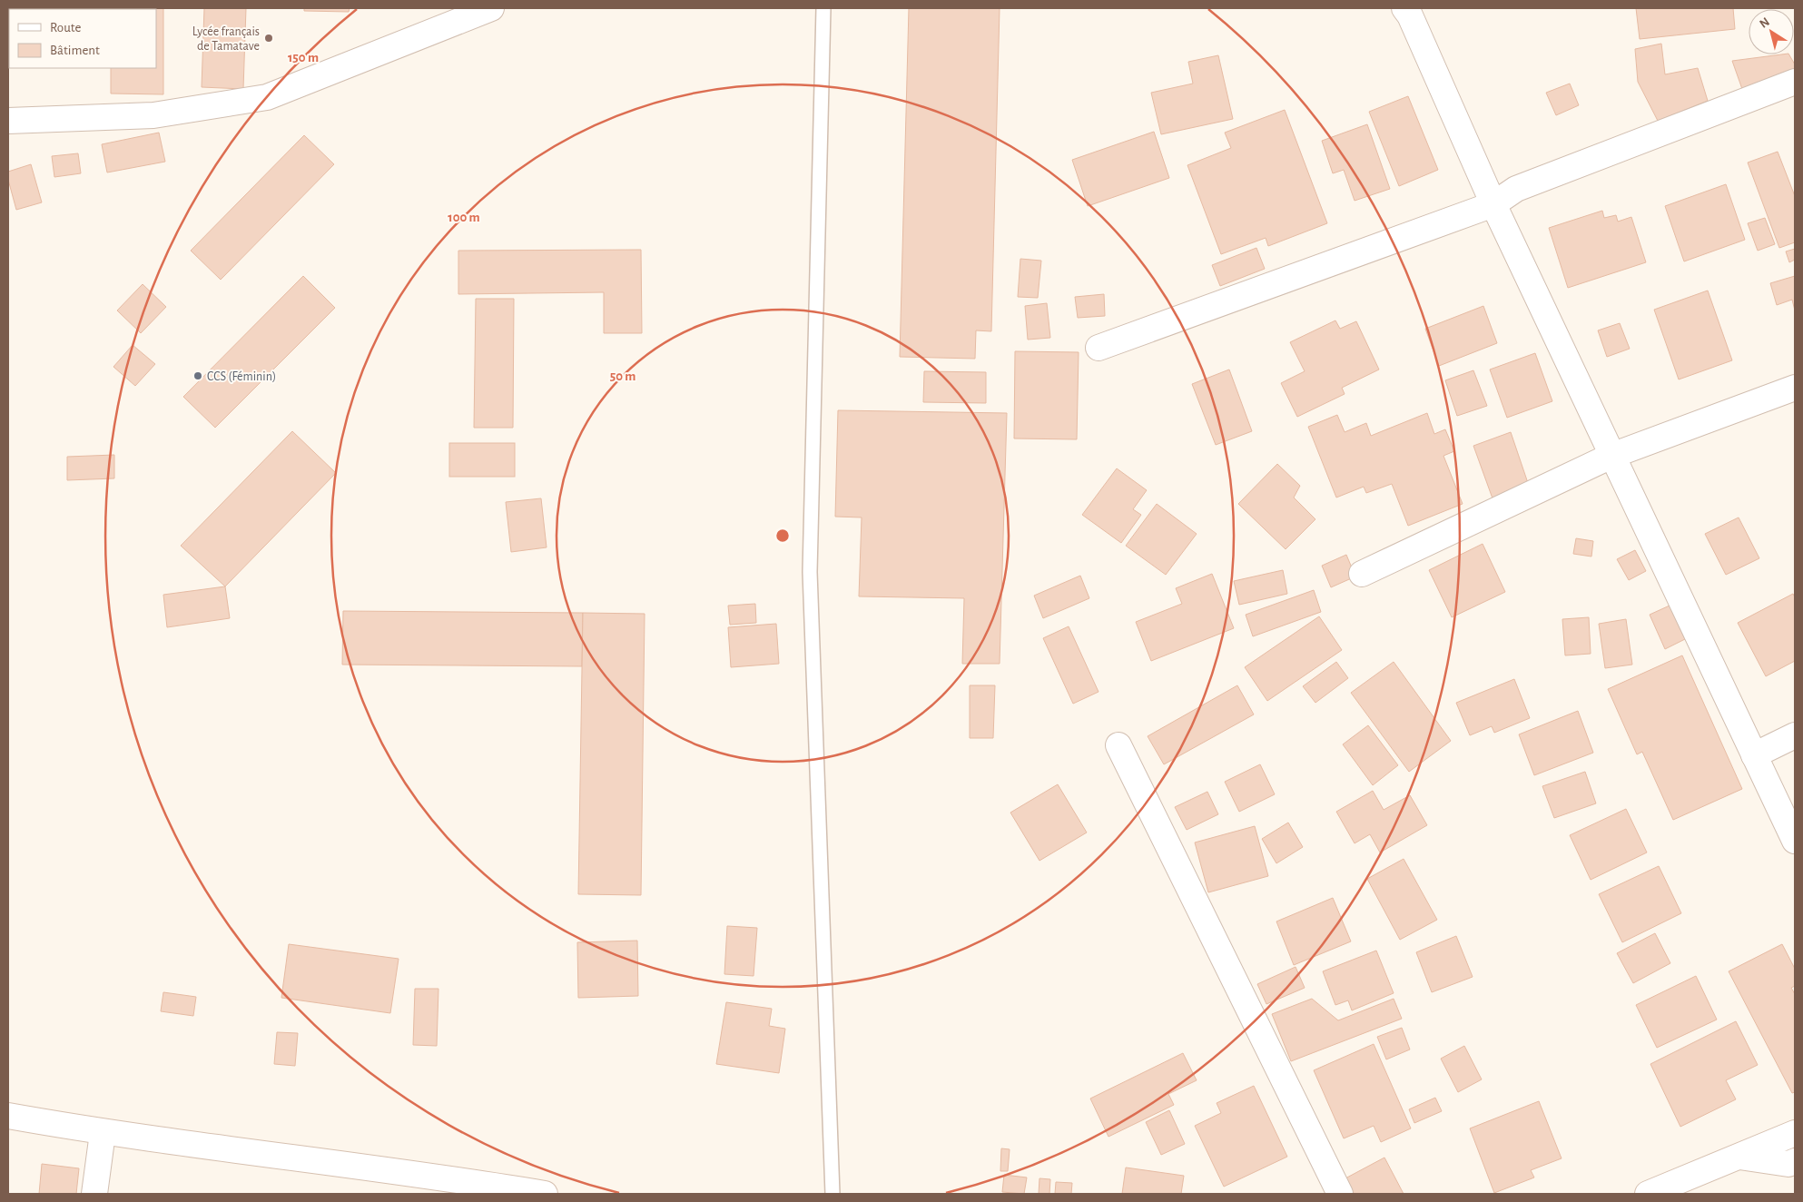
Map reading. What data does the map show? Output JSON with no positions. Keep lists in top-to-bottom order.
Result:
{
  "places": ["Lycée français de Tamatave", "CCS (Féminin)"],
  "legend": ["Route", "Bâtiment"],
  "north": "top left",
  "rings": ["150 m", "100 m", "50 m"]
}
